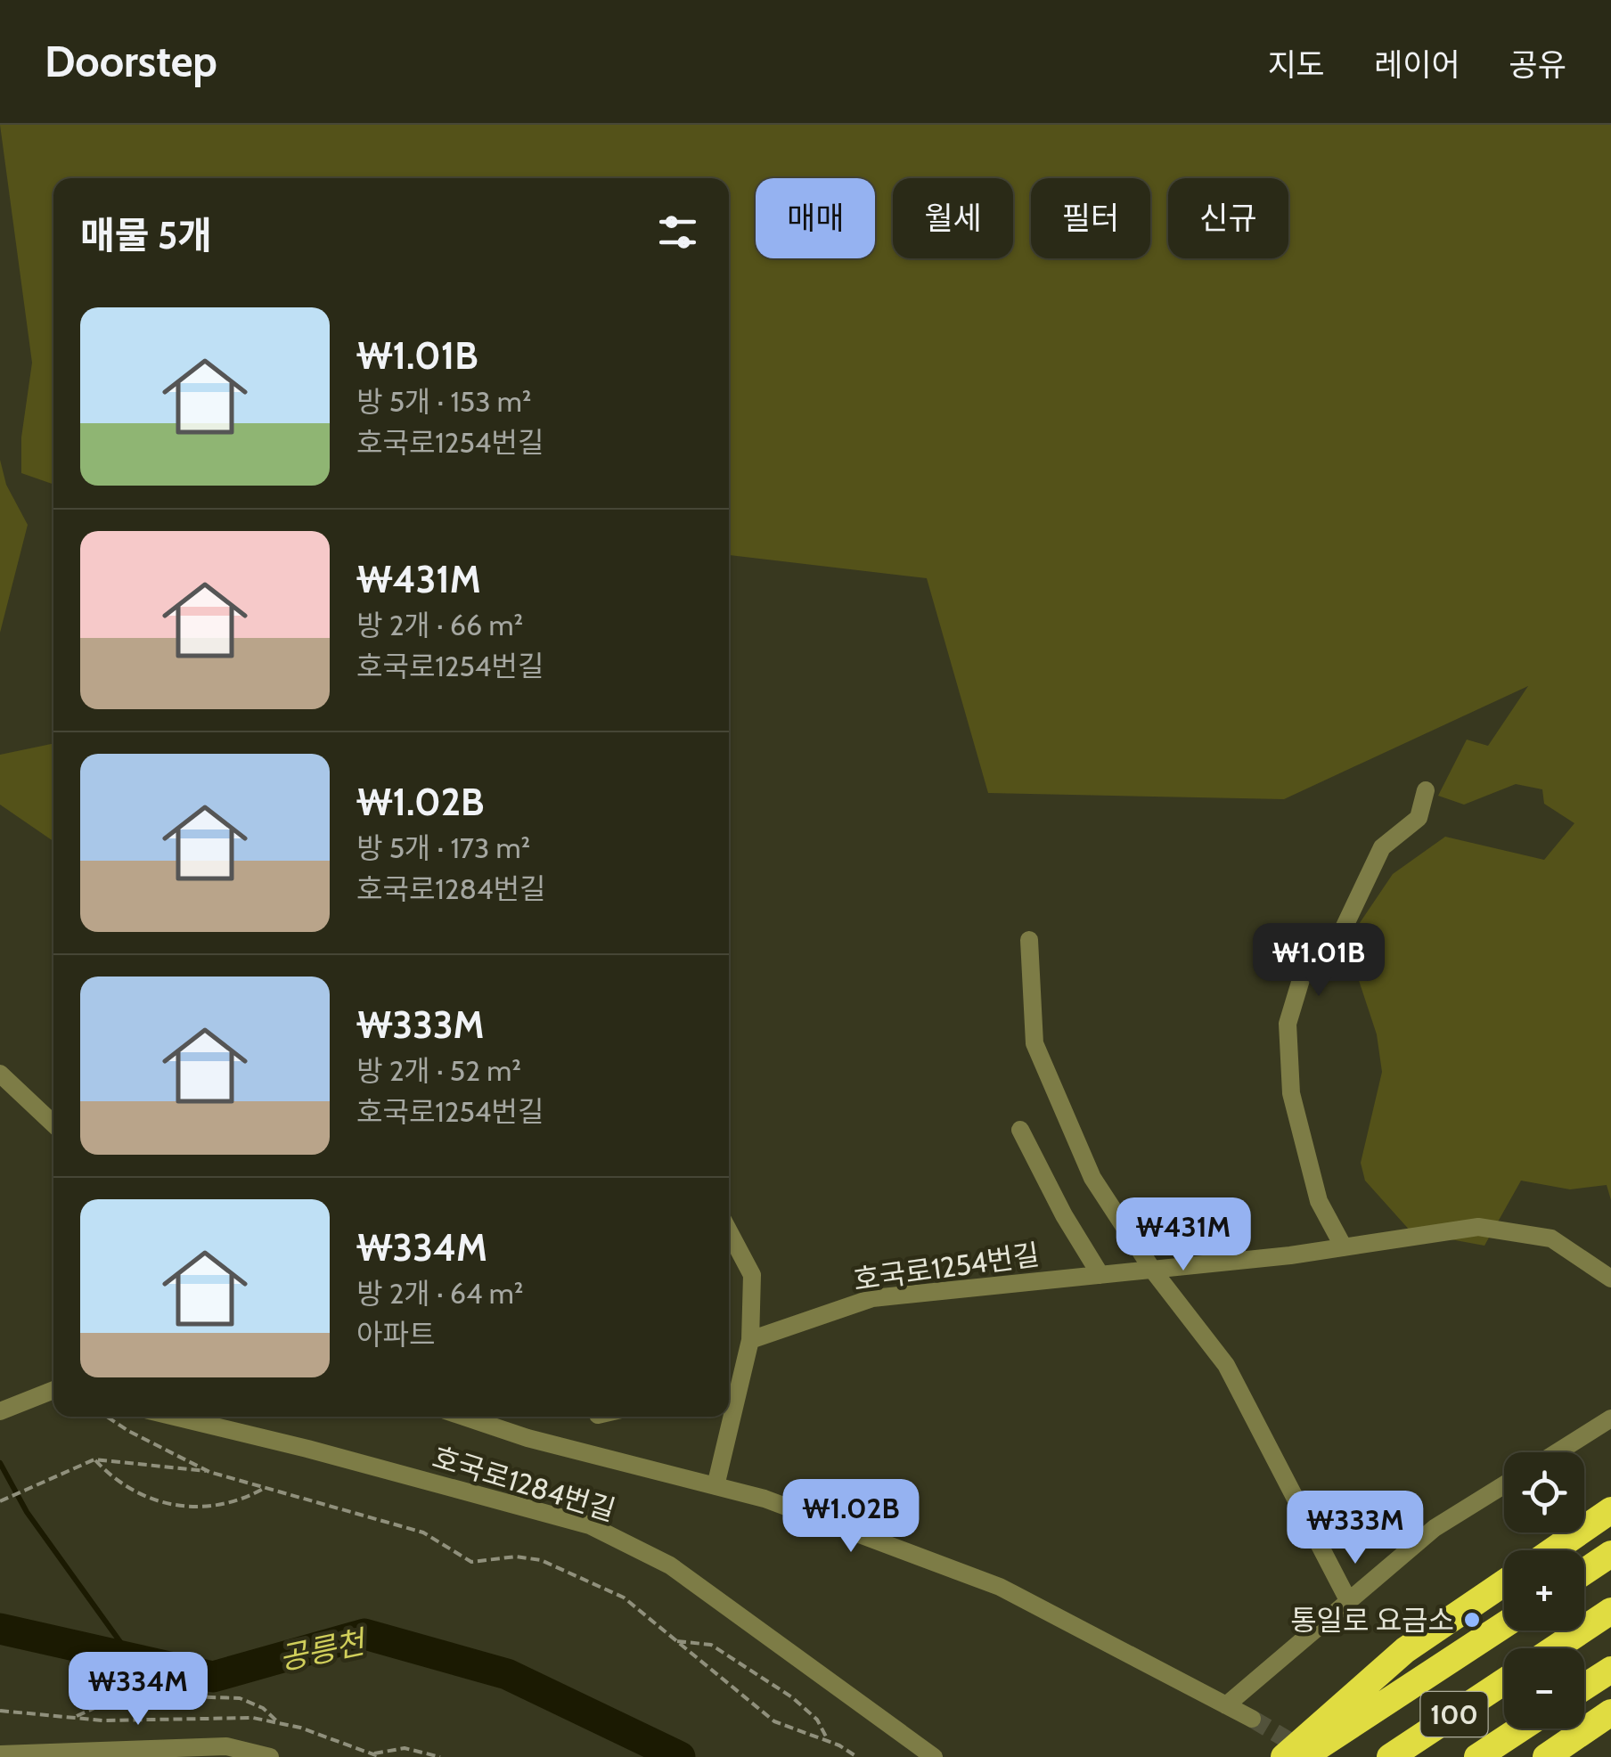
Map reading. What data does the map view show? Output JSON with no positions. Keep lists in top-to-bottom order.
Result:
{
  "streets": {
    "highway": ["100"],
    "street": ["호국로1254번길", "호국로1284번길"]
  },
  "water": ["공릉천"],
  "places": ["통일로 요금소"],
  "page": {
    "header": "Doorstep",
    "nav": ["지도", "레이어", "공유"],
    "chip": [
      "매매",
      "월세",
      "필터",
      "신규"
    ],
    "heading": "매물 5개",
    "list": [
      {
        "name": "₩1.01B",
        "note": "방 5개 · 153 m² · 호국로1254번길"
      },
      {
        "name": "₩431M",
        "note": "방 2개 · 66 m² · 호국로1254번길"
      },
      {
        "name": "₩1.02B",
        "note": "방 5개 · 173 m² · 호국로1284번길"
      },
      {
        "name": "₩333M",
        "note": "방 2개 · 52 m² · 호국로1254번길"
      },
      {
        "name": "₩334M",
        "note": "방 2개 · 64 m² · 아파트"
      }
    ],
    "price": [
      "₩1.01B",
      "₩431M",
      "₩1.02B",
      "₩333M",
      "₩334M"
    ],
    "map_buttons": ["+", "−"]
  }
}
